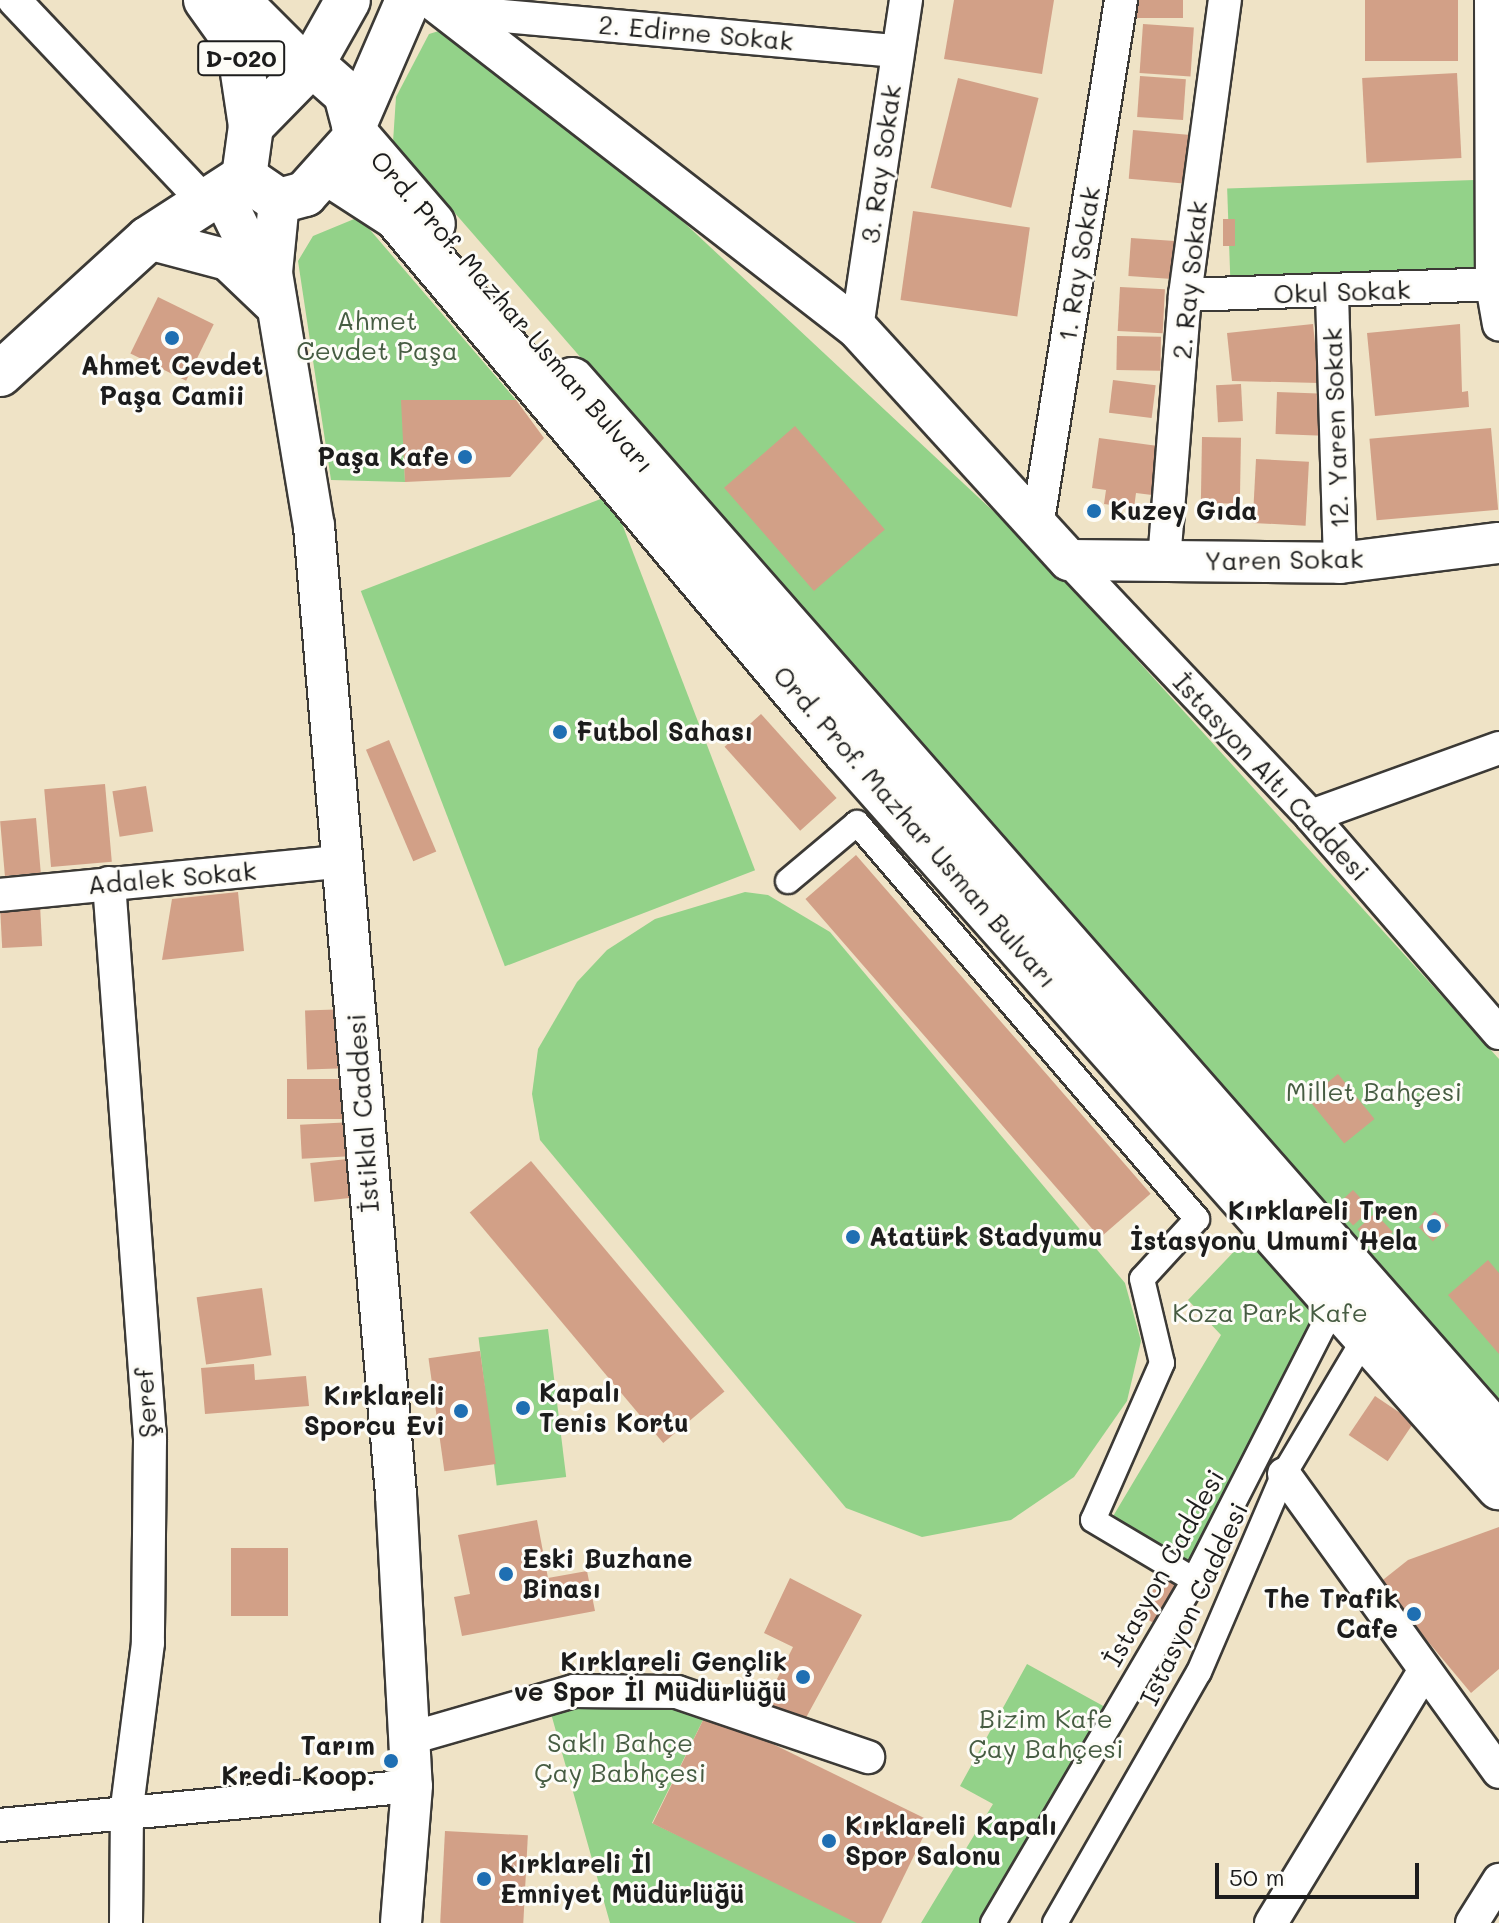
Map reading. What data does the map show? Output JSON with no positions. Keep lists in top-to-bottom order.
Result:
{
  "streets": {
    "main road": ["D-020", "Ord. Prof. Mazhar Usman Bulvarı"],
    "street": [
      "2. Edirne Sokak",
      "3. Ray Sokak",
      "1. Ray Sokak",
      "2. Ray Sokak",
      "Okul Sokak",
      "12. Yaren Sokak",
      "Yaren Sokak",
      "İstasyon Altı Caddesi",
      "Adalek Sokak",
      "İstiklal Caddesi",
      "Şeref",
      "İstasyon Caddesi",
      "Istasyon Caddesi"
    ]
  },
  "crossings": [
    ["2. Edirne Sokak", "3. Ray Sokak"],
    ["2. Edirne Sokak", "İstasyon Altı Caddesi"],
    ["3. Ray Sokak", "İstasyon Altı Caddesi"],
    ["1. Ray Sokak", "İstasyon Altı Caddesi"],
    ["2. Ray Sokak", "Okul Sokak"],
    ["2. Ray Sokak", "Yaren Sokak"],
    ["Okul Sokak", "12. Yaren Sokak"],
    ["Ord. Prof. Mazhar Usman Bulvarı", "İstasyon Caddesi"],
    ["Ord. Prof. Mazhar Usman Bulvarı", "Istasyon Caddesi"],
    ["12. Yaren Sokak", "Yaren Sokak"],
    ["Yaren Sokak", "İstasyon Altı Caddesi"],
    ["Adalek Sokak", "İstiklal Caddesi"],
    ["Adalek Sokak", "Şeref"],
    ["İstasyon Caddesi", "Istasyon Caddesi"]
  ],
  "parks": [
    "Ahmet Cevdet Paşa",
    "Millet Bahçesi",
    "Koza Park Kafe",
    "Bizim Kafe Çay Bahçesi",
    "Saklı Bahçe Çay Babhçesi"
  ],
  "places": [
    "Ahmet Cevdet Paşa Camii",
    "Paşa Kafe",
    "Kuzey Gıda",
    "Futbol Sahası",
    "Kırklareli Tren İstasyonu Umumi Hela",
    "Atatürk Stadyumu",
    "Kapalı Tenis Kortu",
    "Kırklareli Sporcu Evi",
    "Eski Buzhane Binası",
    "The Trafik Cafe",
    "Kırklareli Gençlik ve Spor İl Müdürlüğü",
    "Tarım Kredi Koop.",
    "Kırklareli Kapalı Spor Salonu",
    "Kırklareli İl Emniyet Müdürlüğü"
  ],
  "scale_bar": "50 m"
}
